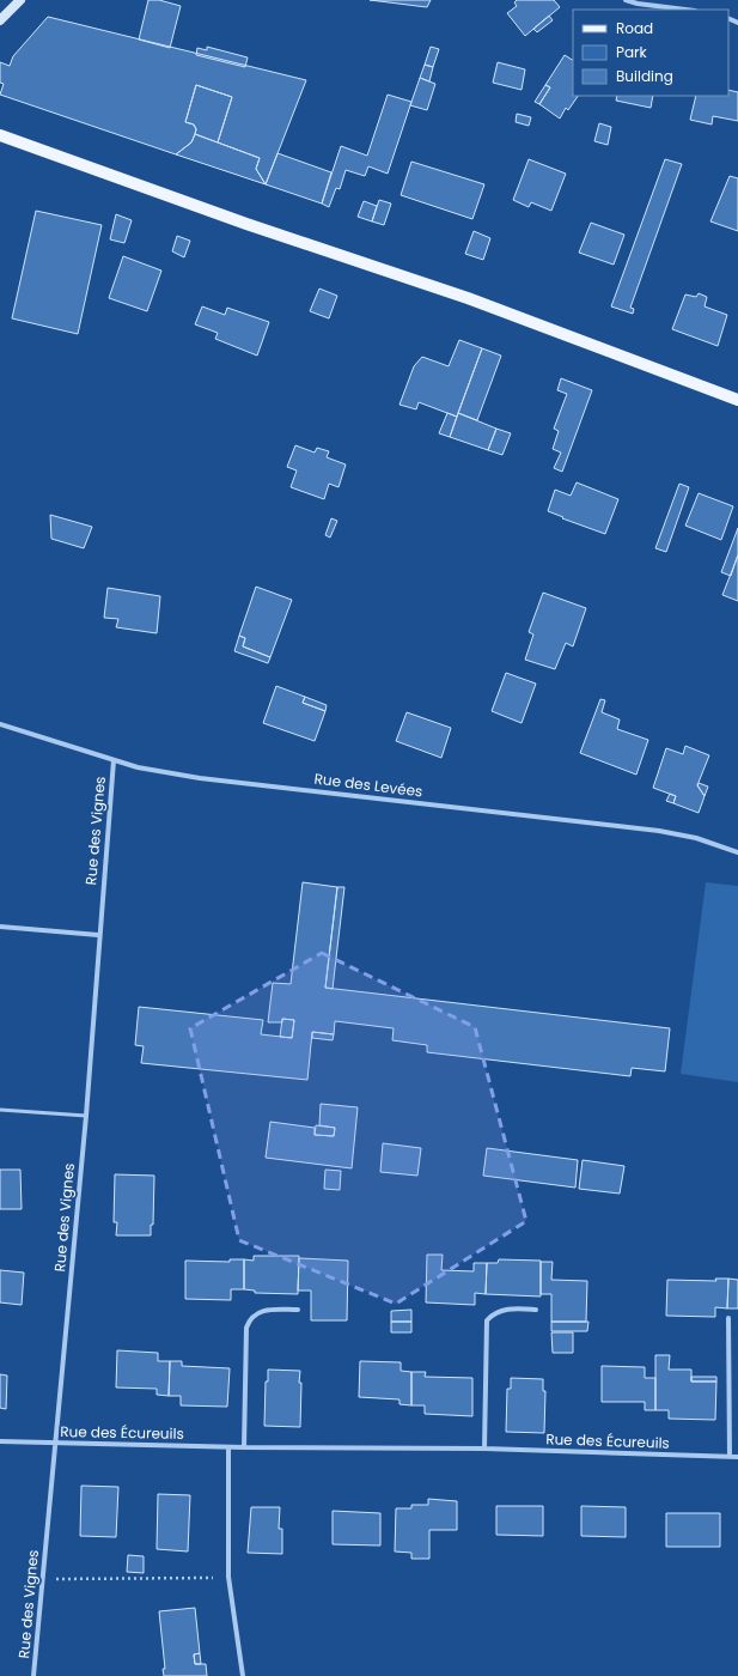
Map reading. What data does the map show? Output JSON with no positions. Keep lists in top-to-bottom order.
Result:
{
  "streets": {
    "street": ["Rue des Levées", "Rue des Vignes", "Rue des Écureuils"]
  },
  "crossings": [
    ["Rue des Levées", "Rue des Vignes"],
    ["Rue des Vignes", "Rue des Écureuils"]
  ],
  "legend": ["Road", "Park", "Building"]
}
